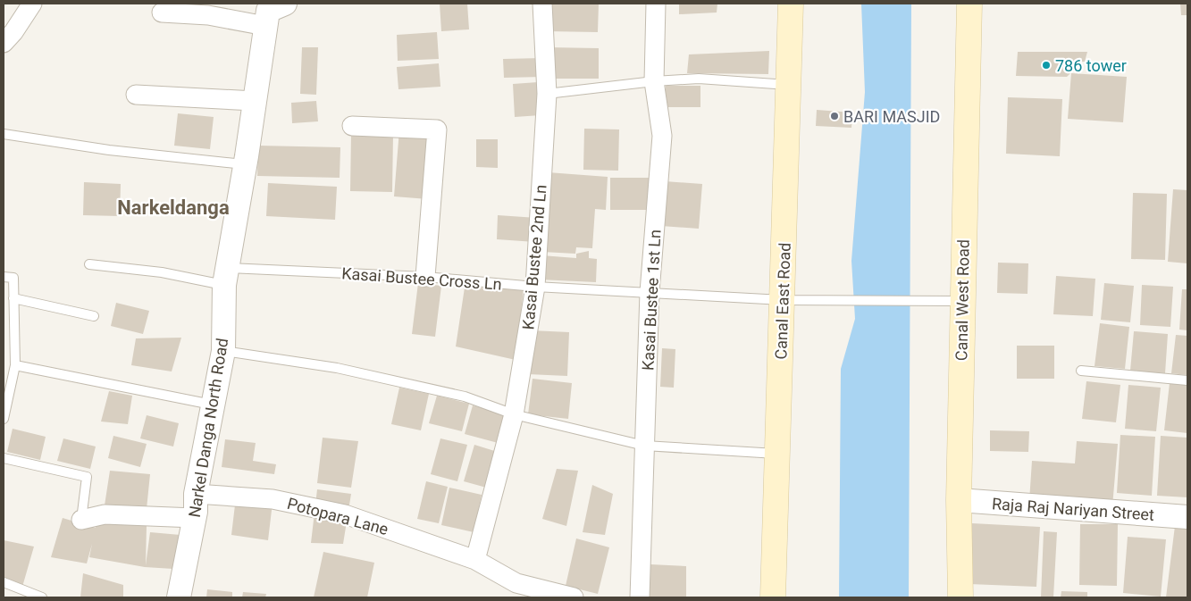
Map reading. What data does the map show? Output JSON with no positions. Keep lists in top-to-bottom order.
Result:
{
  "streets": {
    "main road": ["Canal West Road", "Canal East Road"],
    "street": [
      "Kasai Bustee 2nd Ln",
      "Kasai Bustee 1st Ln",
      "Narkel Danga North Road",
      "Raja Raj Nariyan Street",
      "Potopara Lane"
    ],
    "lane": ["Kasai Bustee Cross Ln"]
  },
  "crossings": [
    ["Kasai Bustee 2nd Ln", "Kasai Bustee Cross Ln"],
    ["Kasai Bustee 2nd Ln", "Potopara Lane"],
    ["Kasai Bustee Cross Ln", "Kasai Bustee 1st Ln"],
    ["Kasai Bustee Cross Ln", "Canal West Road"],
    ["Kasai Bustee Cross Ln", "Canal East Road"],
    ["Kasai Bustee Cross Ln", "Narkel Danga North Road"],
    ["Canal West Road", "Raja Raj Nariyan Street"],
    ["Narkel Danga North Road", "Potopara Lane"]
  ],
  "districts": ["Narkeldanga"],
  "places": ["786 tower", "BARI MASJID"]
}
